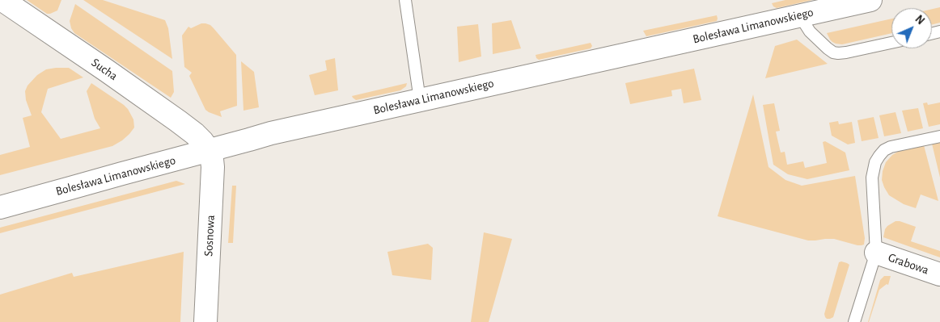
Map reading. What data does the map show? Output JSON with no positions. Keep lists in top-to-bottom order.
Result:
{
  "streets": {
    "street": [
      "Bolesława Limanowskiego",
      "Sucha",
      "Sosnowa",
      "Grabowa"
    ]
  },
  "crossings": [
    ["Bolesława Limanowskiego", "Sucha"],
    ["Bolesława Limanowskiego", "Sosnowa"]
  ],
  "north": "top right"
}
